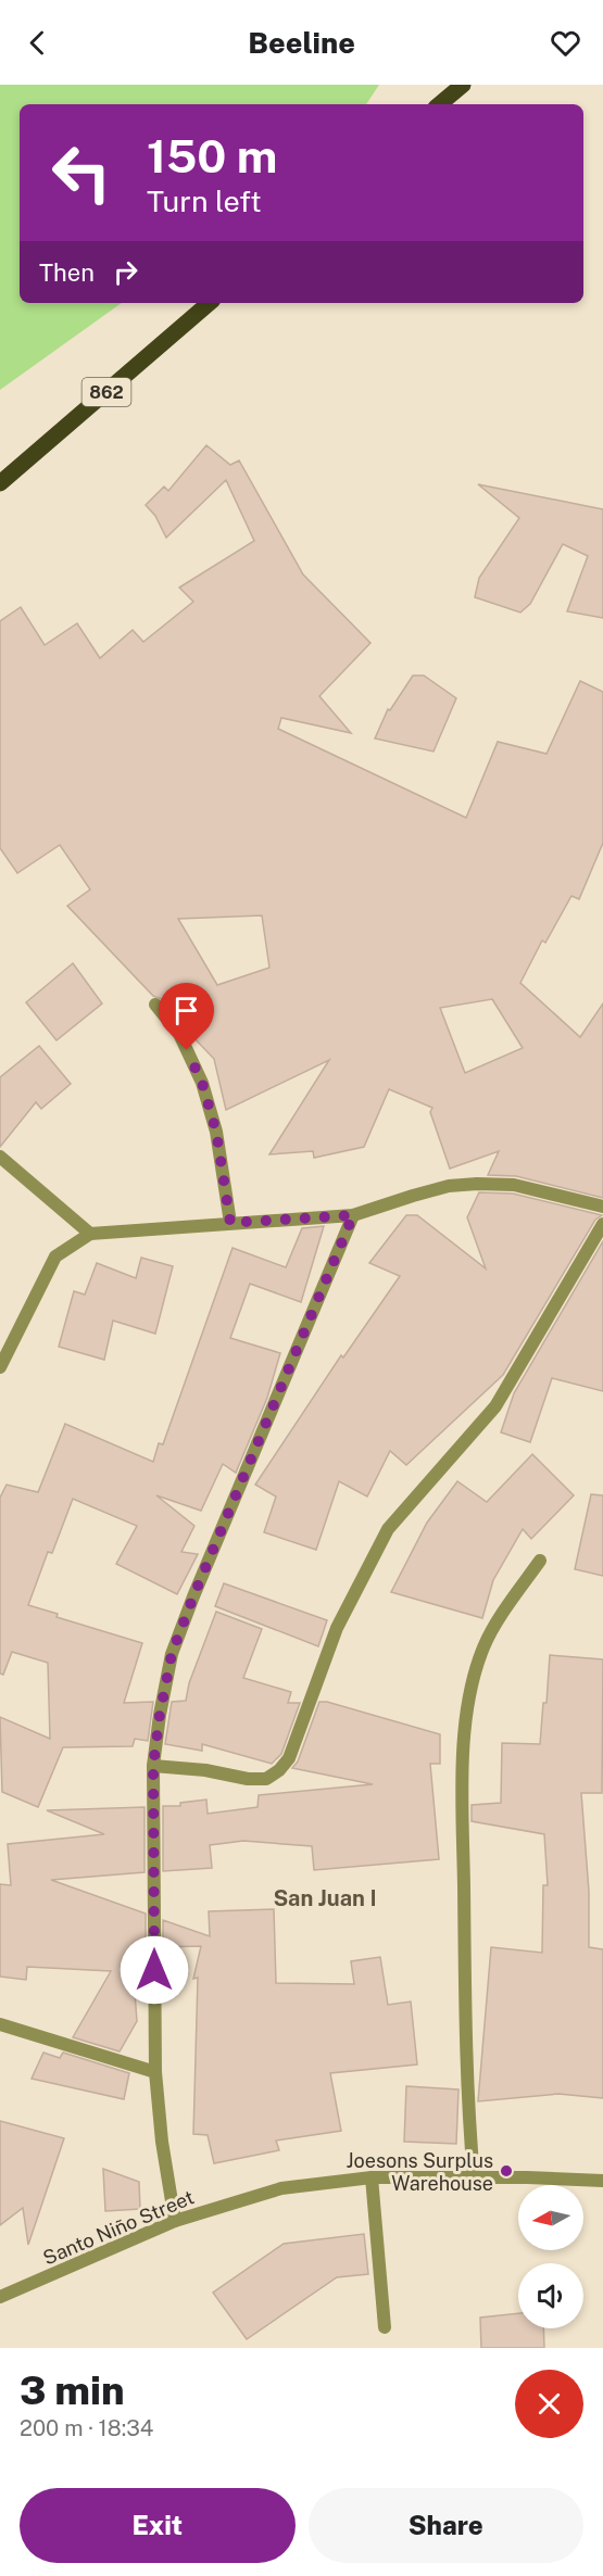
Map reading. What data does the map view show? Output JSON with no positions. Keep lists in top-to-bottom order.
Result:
{
  "streets": {
    "main road": ["862"],
    "street": ["Santo Niño Street"]
  },
  "districts": ["San Juan I"],
  "places": ["Joesons Surplus Warehouse"],
  "north": "left",
  "page": {
    "header": "Beeline",
    "turn": ["150 m", "Turn left"],
    "then": "Then",
    "heading": ["3 min", "200 m · 18:34"],
    "buttons": ["Exit", "Share"]
  }
}
